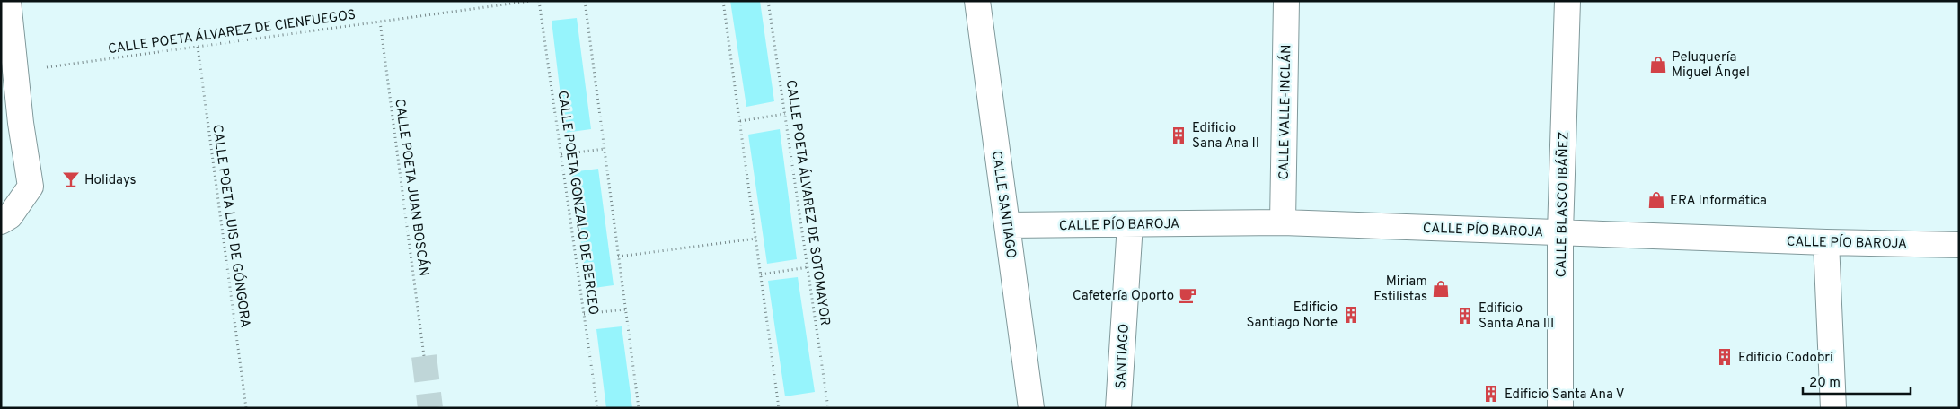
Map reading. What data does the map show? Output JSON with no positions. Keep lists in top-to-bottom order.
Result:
{
  "streets": {
    "street": [
      "CALLE VALLE-INCLÁN",
      "CALLE SANTIAGO",
      "CALLE BLASCO IBÁÑEZ",
      "CALLE PÍO BAROJA",
      "SANTIAGO"
    ],
    "path": [
      "CALLE POETA ÁLVAREZ DE CIENFUEGOS",
      "CALLE POETA JUAN BOSCÁN",
      "CALLE POETA GONZALO DE BERCEO",
      "CALLE POETA ÁLVAREZ DE SOTOMAYOR",
      "CALLE POETA LUIS DE GÓNGORA"
    ]
  },
  "crossings": [
    ["CALLE POETA ÁLVAREZ DE CIENFUEGOS", "CALLE POETA JUAN BOSCÁN"],
    ["CALLE POETA ÁLVAREZ DE CIENFUEGOS", "CALLE POETA LUIS DE GÓNGORA"],
    ["CALLE VALLE-INCLÁN", "CALLE PÍO BAROJA"],
    ["CALLE SANTIAGO", "CALLE PÍO BAROJA"],
    ["CALLE BLASCO IBÁÑEZ", "CALLE PÍO BAROJA"],
    ["CALLE PÍO BAROJA", "SANTIAGO"]
  ],
  "places": {
    "shop": ["Peluquería Miguel Ángel", "ERA Informática", "Miriam Estilistas"],
    "building": [
      "Edificio Sana Ana II",
      "Edificio Santiago Norte",
      "Edificio Santa Ana III",
      "Edificio Codobrí",
      "Edificio Santa Ana V"
    ],
    "bar": ["Holidays"],
    "cafe": ["Cafetería Oporto"]
  },
  "scale_bar": "20 m"
}
